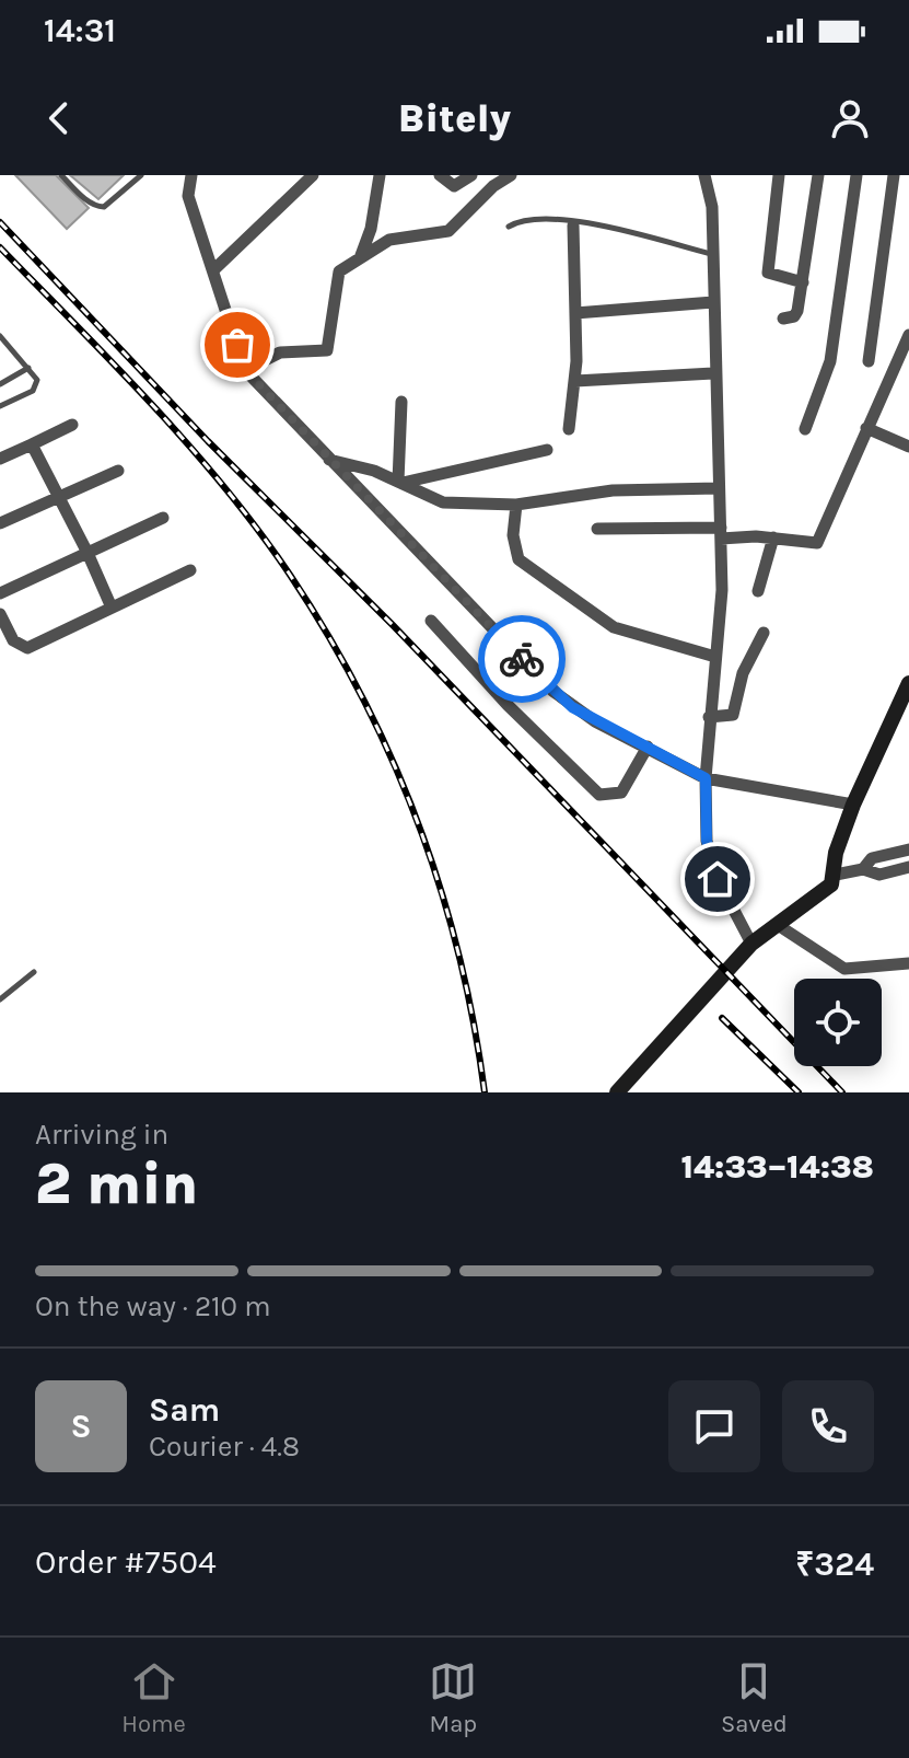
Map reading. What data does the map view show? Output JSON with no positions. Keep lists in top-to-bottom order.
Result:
{
  "page": {
    "status": "14:31",
    "header": "Bitely",
    "heading": ["2 min", "Arriving in", "14:33–14:38"],
    "panel": [
      "Sam",
      "Courier · 4.8",
      "Order #7504",
      "₹324"
    ],
    "bar": "On the way · 210 m",
    "round": "S",
    "tabs": ["Home", "Map", "Saved"]
  }
}
